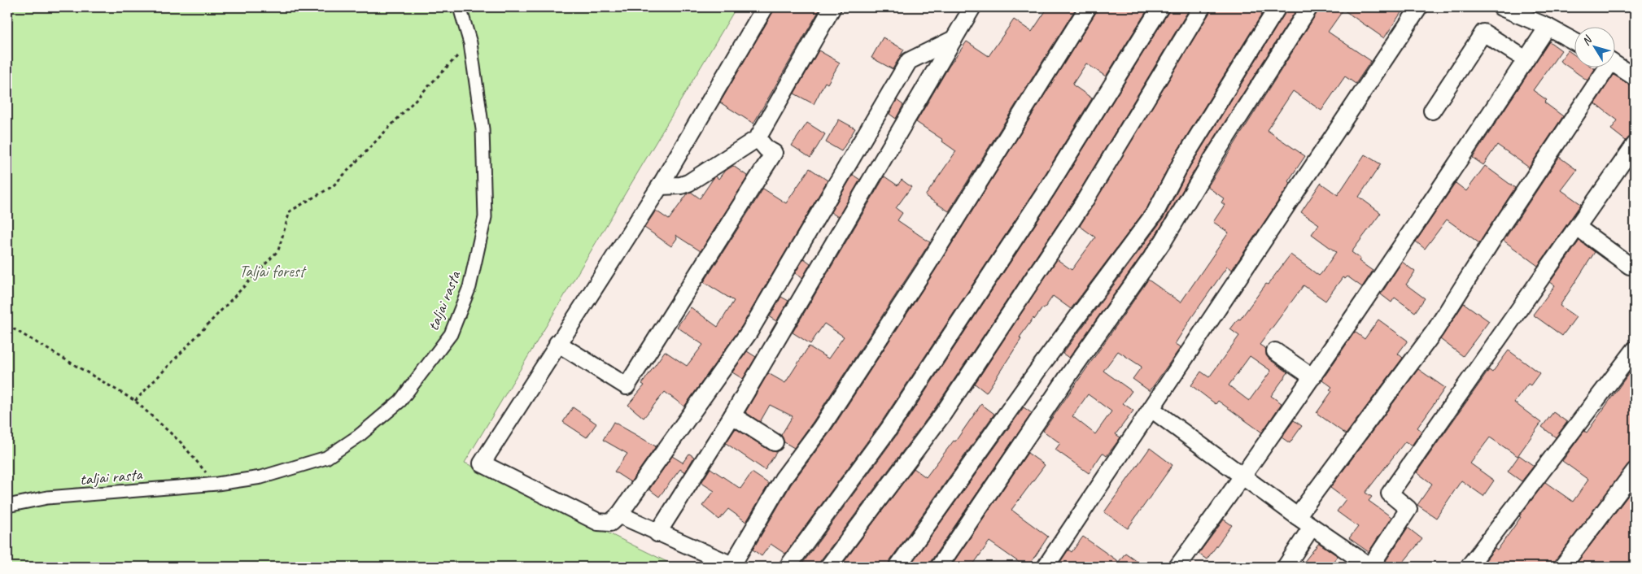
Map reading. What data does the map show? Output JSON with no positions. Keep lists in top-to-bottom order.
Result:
{
  "streets": {
    "street": ["taljai rasta"]
  },
  "parks": ["Taljai forest"],
  "north": "top left"
}
